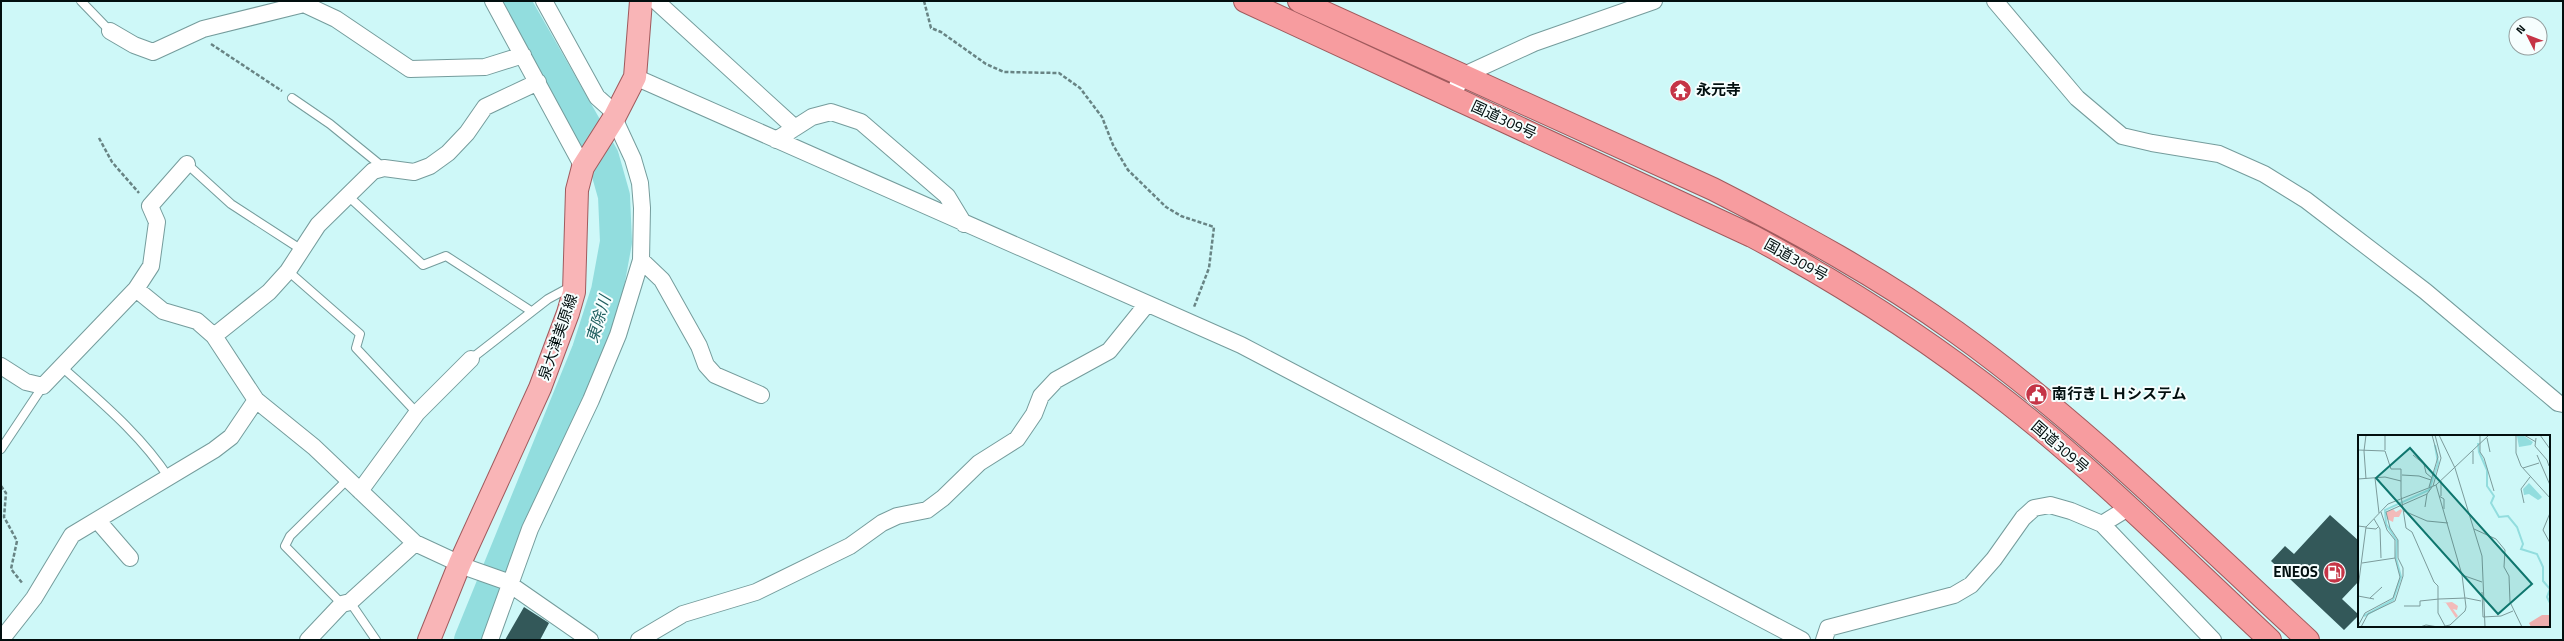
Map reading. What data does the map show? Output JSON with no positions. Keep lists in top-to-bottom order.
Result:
{
  "streets": {
    "highway": ["国道309号"],
    "main road": ["泉大津美原線"]
  },
  "water": ["東除川"],
  "places": {
    "temple": ["永元寺"],
    "public building": ["南行きＬＨシステム"],
    "fuel station": ["ENEOS"]
  },
  "north": "top left"
}
